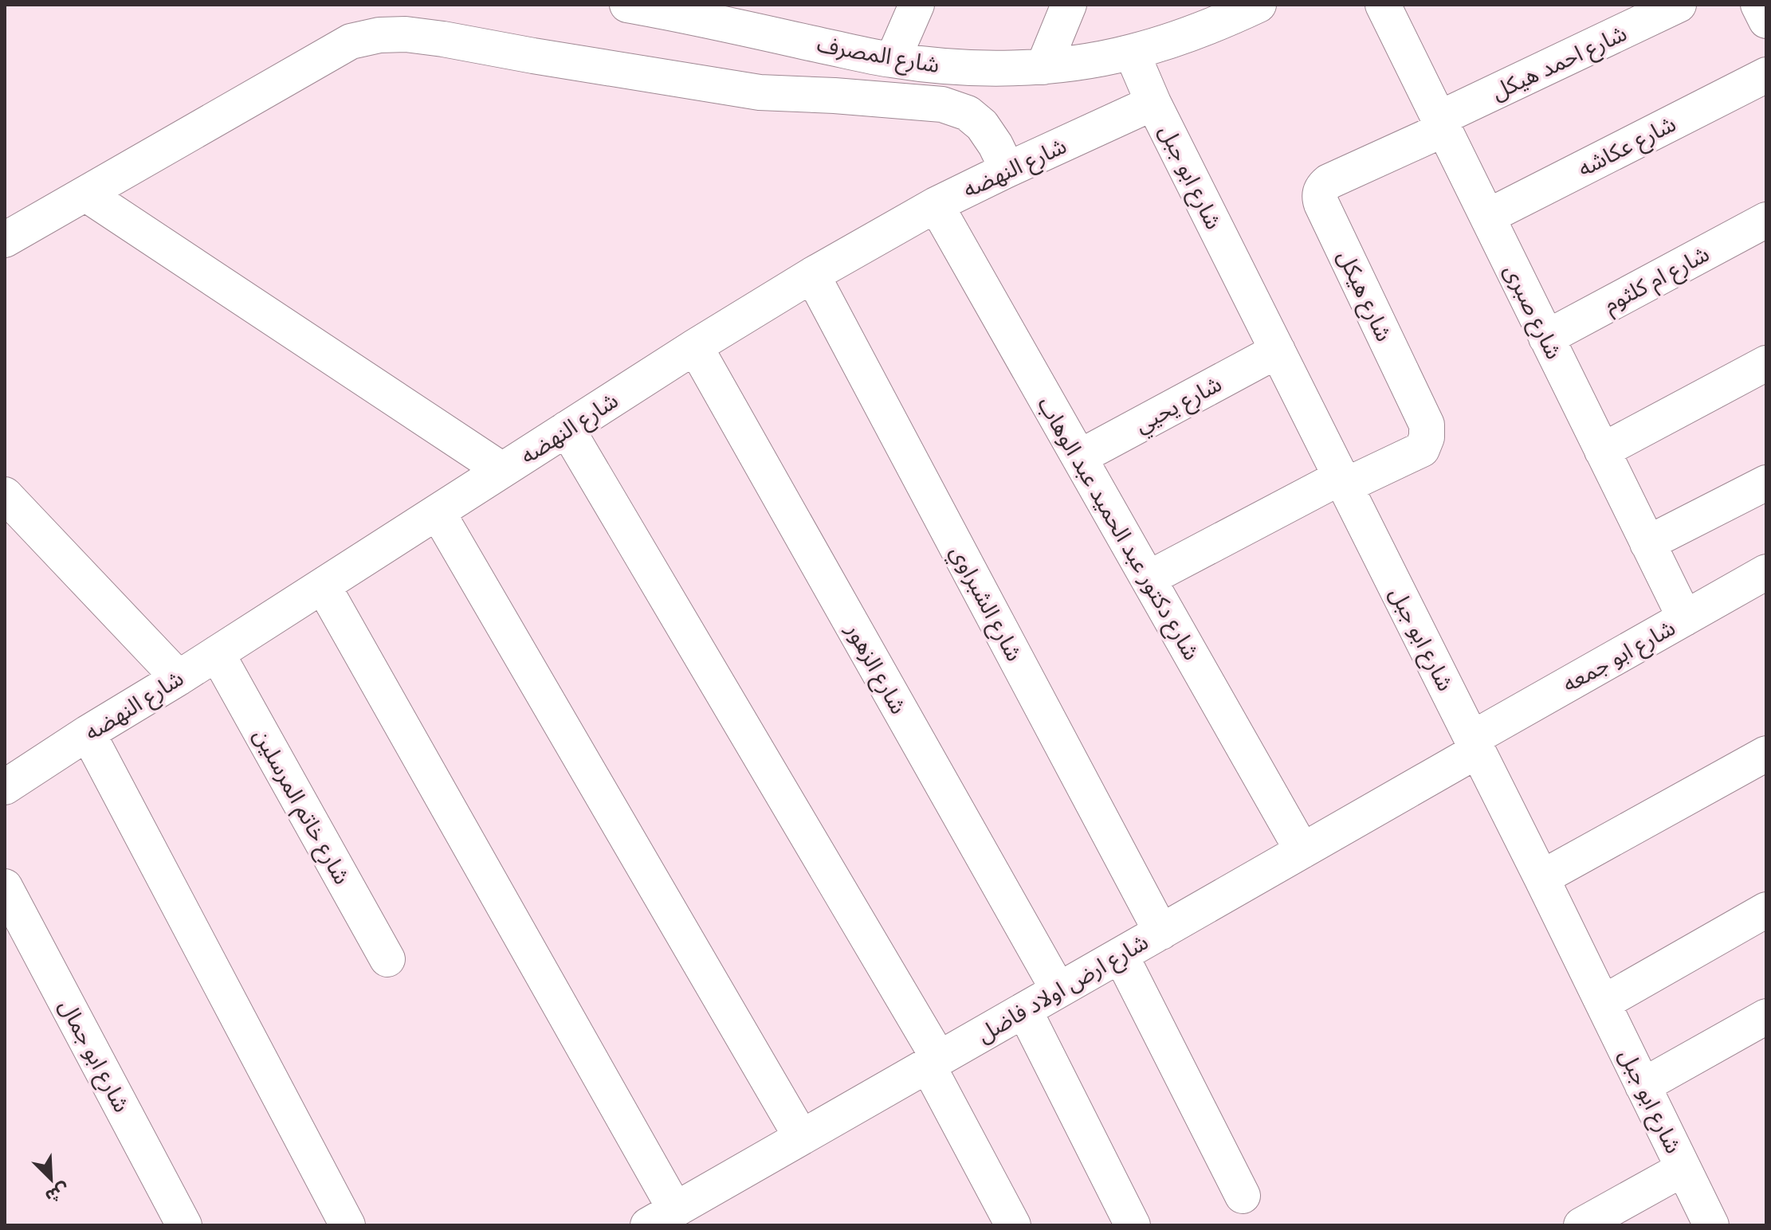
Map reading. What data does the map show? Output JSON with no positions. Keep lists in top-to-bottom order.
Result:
{
  "streets": {
    "street": [
      "شارع المصرف",
      "شارع احمد هيكل",
      "شارع عكاشه",
      "شارع النهضه",
      "شارع ابو جبل",
      "شارع ام كلثوم",
      "شارع هيكل",
      "شارع صبرى",
      "شارع يحيي",
      "شارع دكتور عبد الحميد عبد الوهاب",
      "شارع الشبراوي",
      "شارع ابو جمعه",
      "شارع الزهور",
      "شارع خاتم المرسلين",
      "شارع ارض اولاد فاضل",
      "شارع ابو جمال"
    ]
  },
  "crossings": [
    ["شارع المصرف", "شارع ابو جبل"],
    ["شارع احمد هيكل", "شارع هيكل"],
    ["شارع احمد هيكل", "شارع صبرى"],
    ["شارع عكاشه", "شارع صبرى"],
    ["شارع النهضه", "شارع ابو جبل"],
    ["شارع النهضه", "شارع دكتور عبد الحميد عبد الوهاب"],
    ["شارع النهضه", "شارع الشبراوي"],
    ["شارع النهضه", "شارع الزهور"],
    ["شارع النهضه", "شارع خاتم المرسلين"],
    ["شارع ابو جبل", "شارع هيكل"],
    ["شارع ابو جبل", "شارع يحيي"],
    ["شارع ابو جبل", "شارع ابو جمعه"],
    ["شارع ابو جبل", "شارع ارض اولاد فاضل"],
    ["شارع ام كلثوم", "شارع صبرى"],
    ["شارع هيكل", "شارع صبرى"],
    ["شارع صبرى", "شارع ابو جمعه"],
    ["شارع يحيي", "شارع دكتور عبد الحميد عبد الوهاب"],
    ["شارع دكتور عبد الحميد عبد الوهاب", "شارع ارض اولاد فاضل"],
    ["شارع الشبراوي", "شارع ارض اولاد فاضل"],
    ["شارع ابو جمعه", "شارع ارض اولاد فاضل"],
    ["شارع الزهور", "شارع ارض اولاد فاضل"]
  ],
  "north": "bottom right"
}
